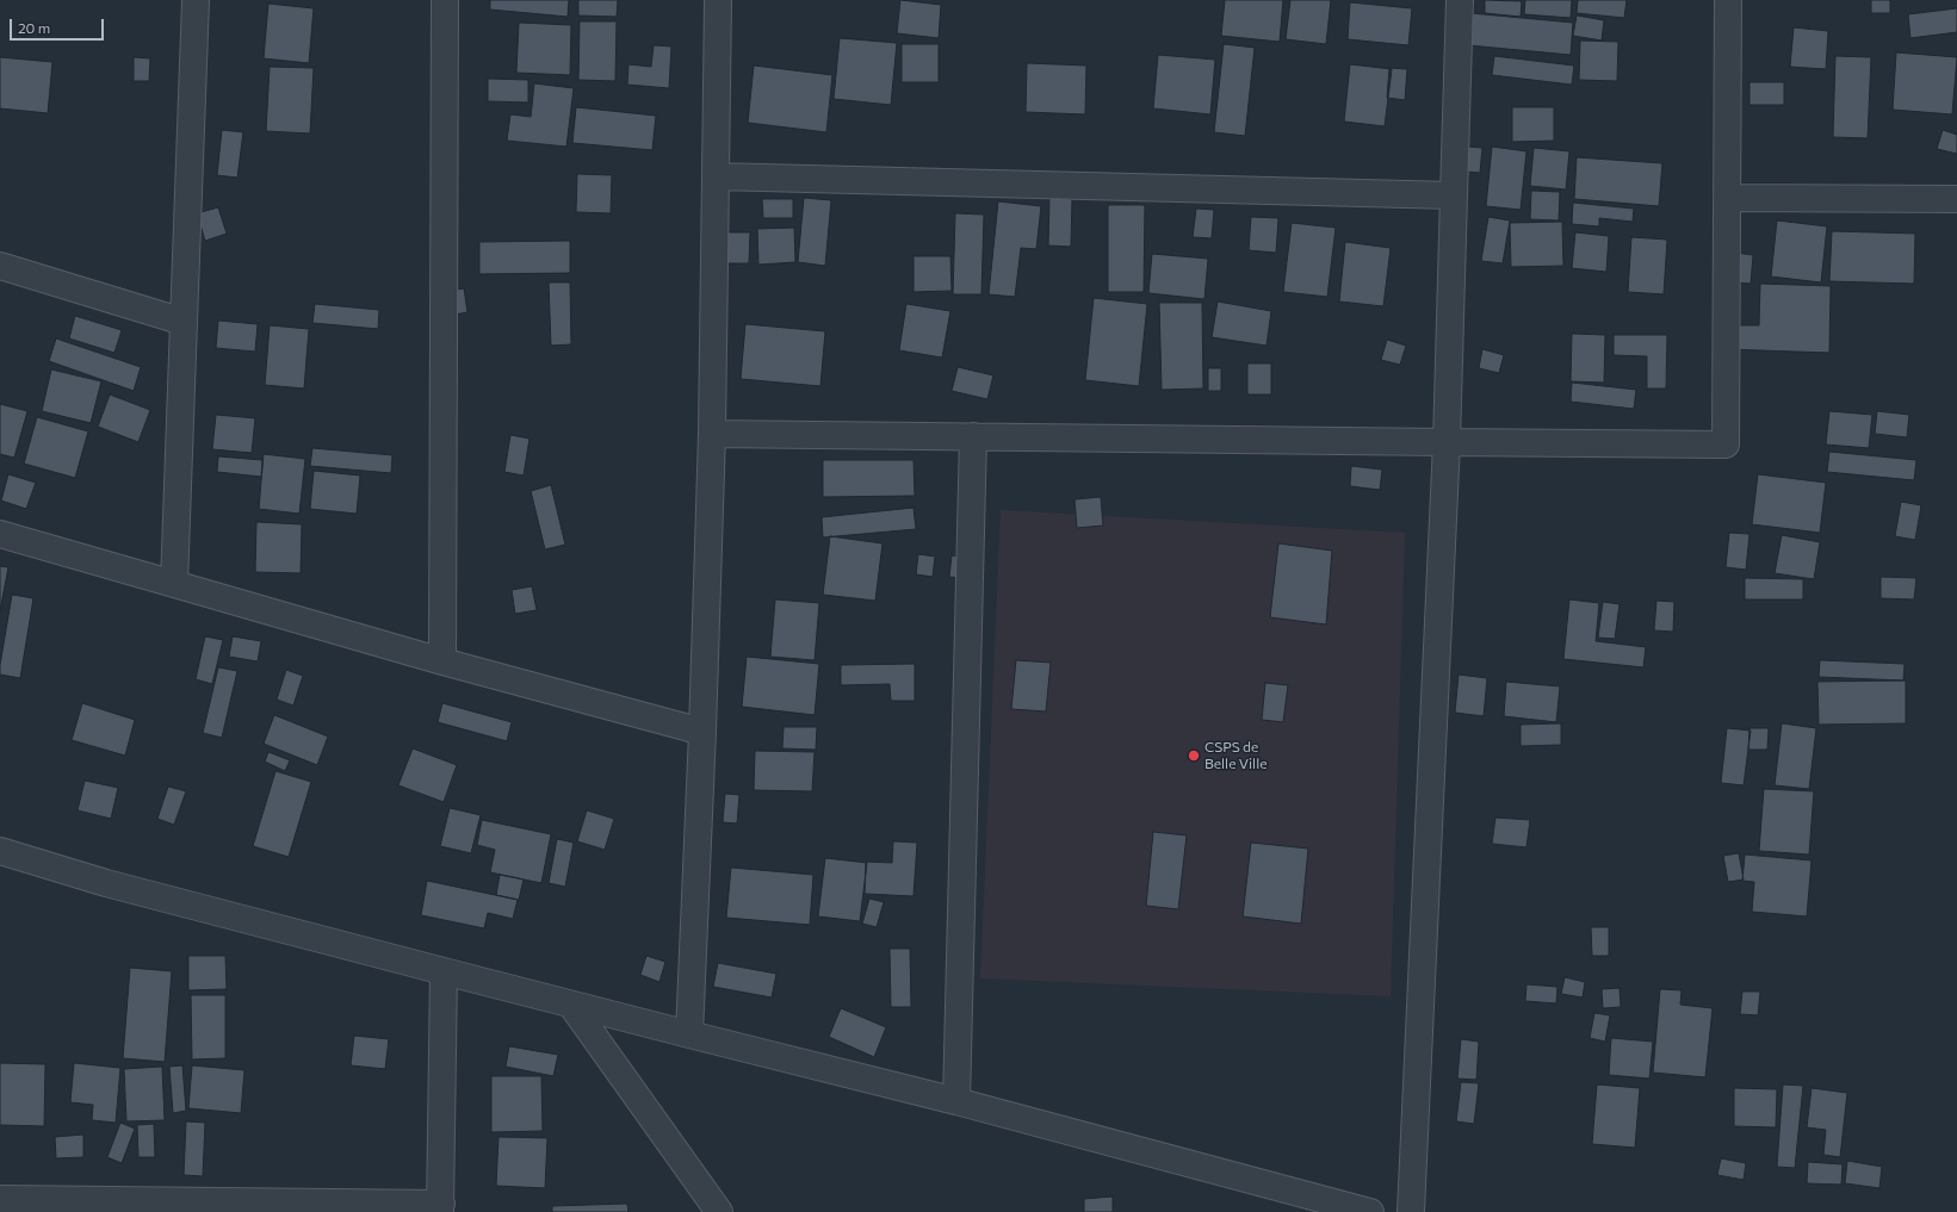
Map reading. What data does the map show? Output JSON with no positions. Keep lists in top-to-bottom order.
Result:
{
  "places": ["CSPS de Belle Ville"],
  "scale_bar": "20 m"
}
